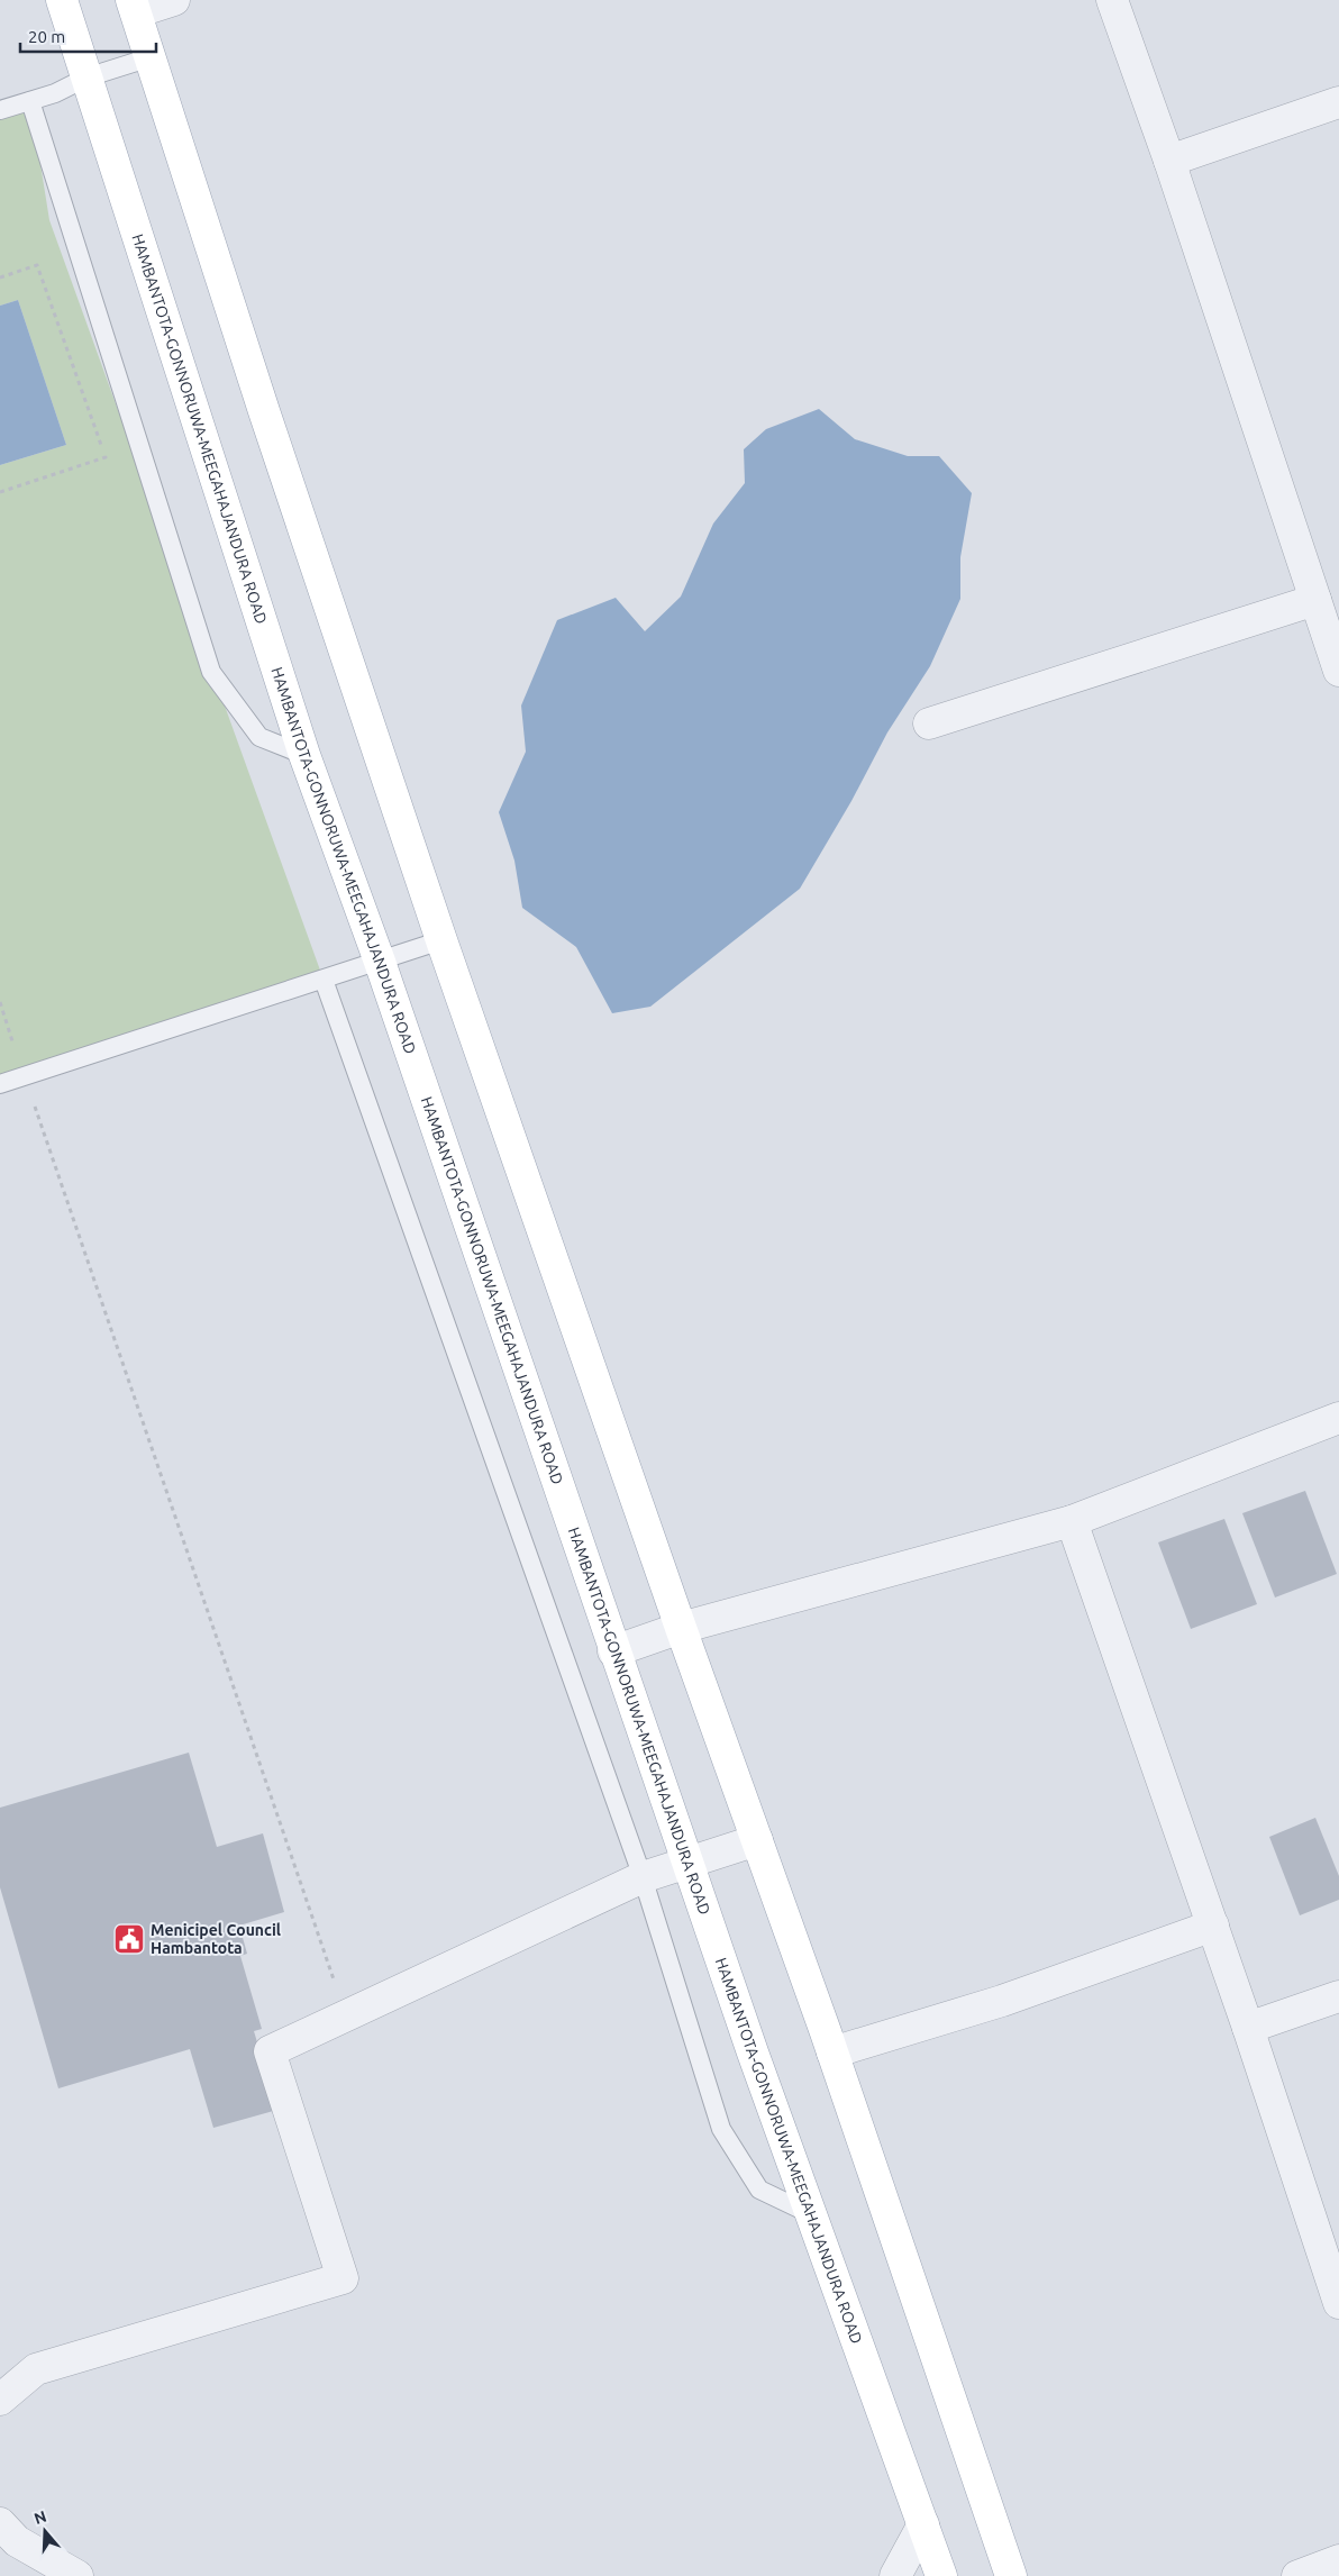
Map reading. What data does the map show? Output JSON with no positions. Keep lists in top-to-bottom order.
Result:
{
  "streets": {
    "main road": ["HAMBANTOTA-GONNORUWA-MEEGAHAJANDURA ROAD"]
  },
  "places": {
    "public building": ["Menicipel Council Hambantota"]
  },
  "scale_bar": "20 m",
  "north": "top"
}
